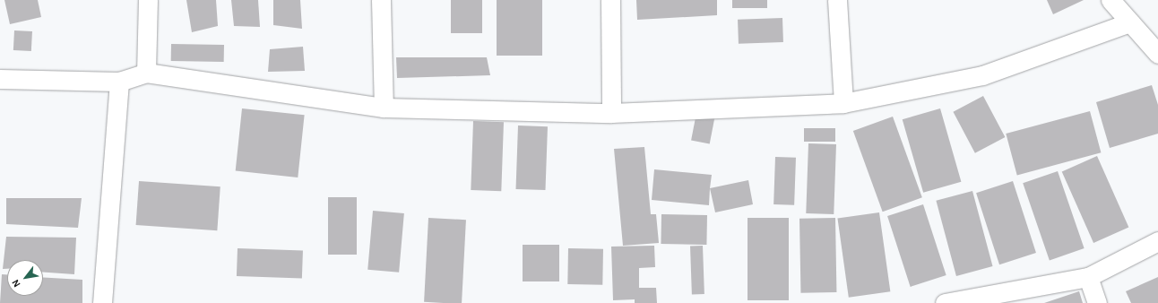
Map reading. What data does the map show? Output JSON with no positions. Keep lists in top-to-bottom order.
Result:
{
  "north": "bottom left"
}
